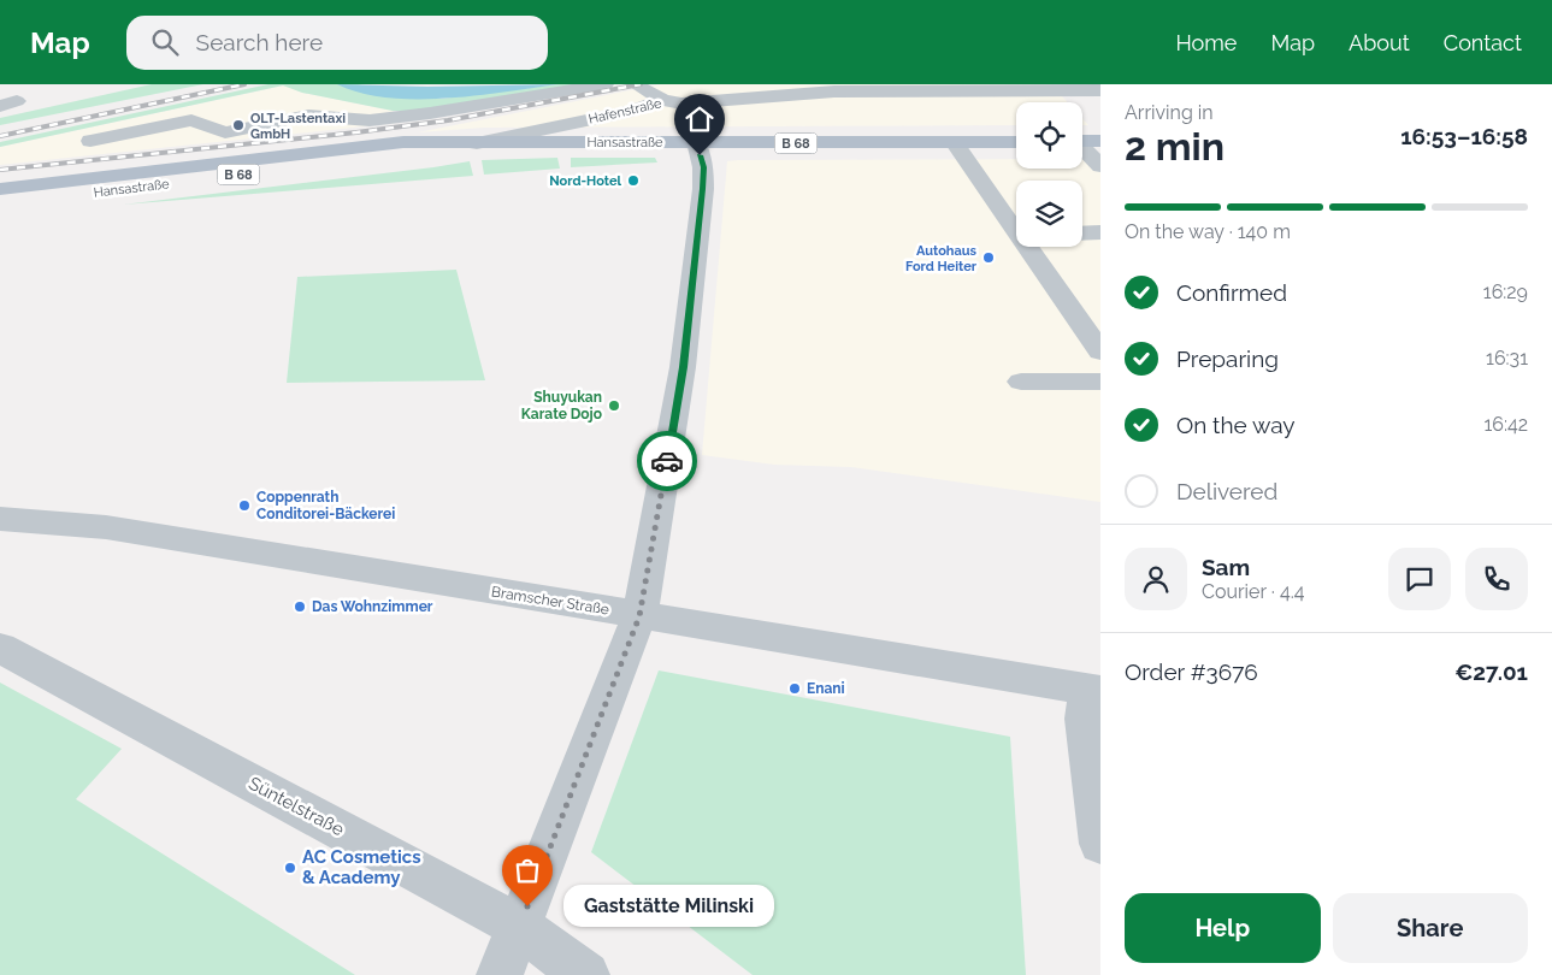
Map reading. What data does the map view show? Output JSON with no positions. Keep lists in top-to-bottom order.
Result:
{
  "streets": {
    "main road": ["Hansastraße", "B 68"],
    "street": ["Hafenstraße", "Bramscher Straße", "Süntelstraße"]
  },
  "crossings": [
    ["Hafenstraße", "Hansastraße"]
  ],
  "places": [
    "OLT-Lastentaxi GmbH",
    "Nord-Hotel",
    "Autohaus Ford Heiter",
    "Shuyukan Karate Dojo",
    "Coppenrath Conditorei-Bäckerei",
    "Das Wohnzimmer",
    "Enani",
    "AC Cosmetics & Academy",
    "Gaststätte Milinski"
  ],
  "page": {
    "header": "Map",
    "search": "Search here",
    "nav": [
      "Home",
      "Map",
      "About",
      "Contact"
    ],
    "heading": ["2 min", "Arriving in", "16:53–16:58"],
    "panel": [
      "Sam",
      "Courier · 4.4",
      "Order #3676",
      "€27.01"
    ],
    "bar": "On the way · 140 m",
    "list": [
      ["Confirmed", "16:29"],
      ["Preparing", "16:31"],
      ["On the way", "16:42"],
      "Delivered"
    ],
    "buttons": ["Help", "Share"],
    "bubble": "Gaststätte Milinski"
  }
}
